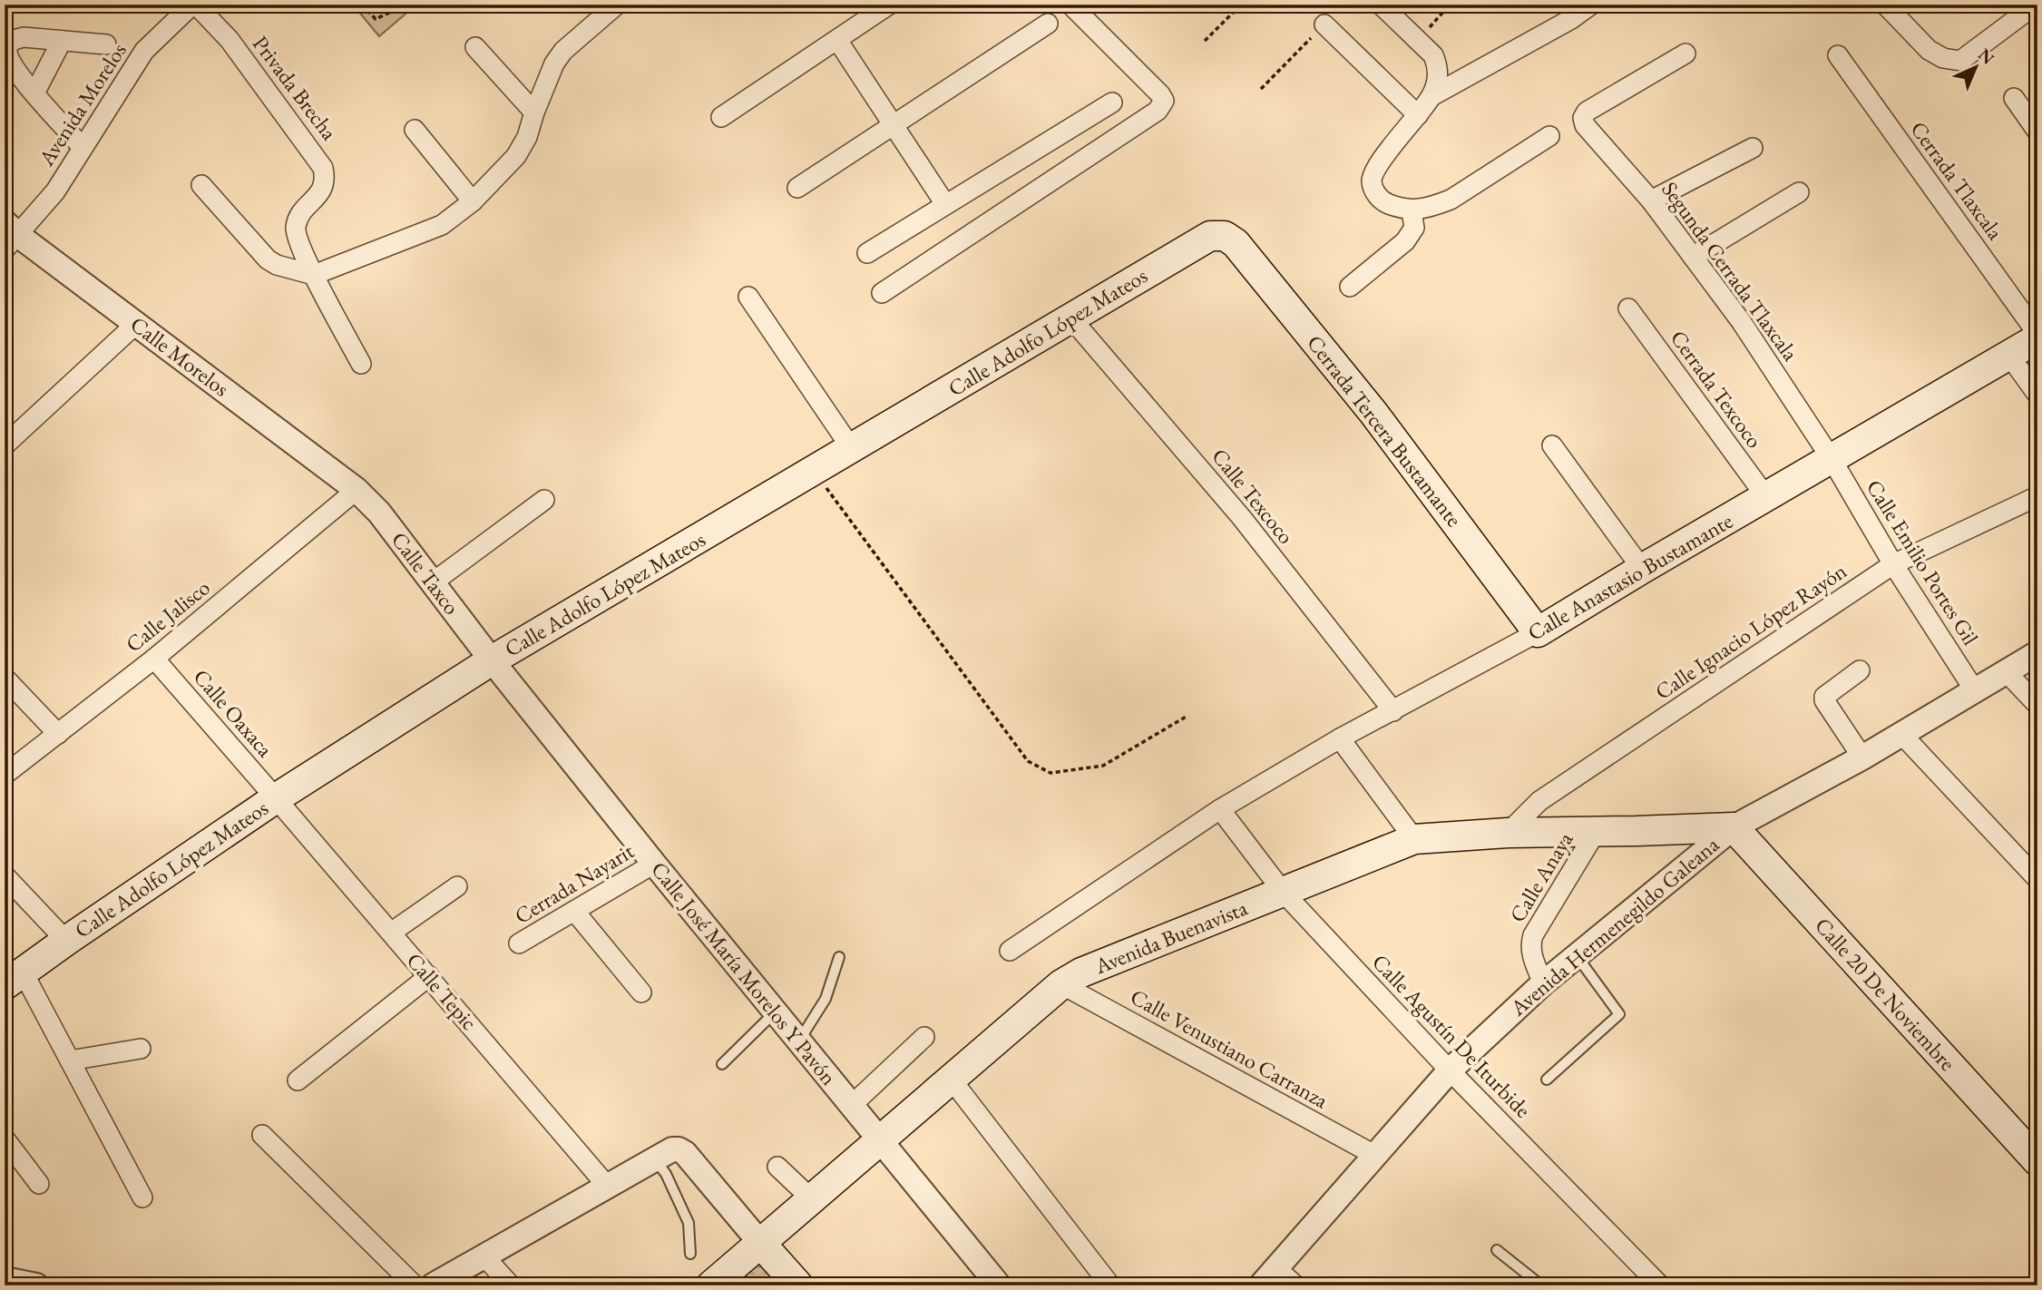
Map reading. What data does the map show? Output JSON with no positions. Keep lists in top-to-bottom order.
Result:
{
  "streets": {
    "main road": [
      "Calle Adolfo López Mateos",
      "Cerrada Tercera Bustamante",
      "Calle Anastasio Bustamante",
      "Avenida Buenavista",
      "Calle 20 De Noviembre"
    ],
    "street": [
      "Privada Brecha",
      "Avenida Morelos",
      "Cerrada Tlaxcala",
      "Segunda Cerrada Tlaxcala",
      "Calle Morelos",
      "Cerrada Texcoco",
      "Calle Texcoco",
      "Calle Emilio Portes Gil",
      "Calle Taxco",
      "Calle Jalisco",
      "Calle Ignacio López Rayón",
      "Calle Oaxaca",
      "Calle Anaya",
      "Cerrada Nayarit",
      "Avenida Hermenegildo Galeana",
      "Calle José María Morelos Y Pavón",
      "Calle Tepic",
      "Calle Agustín De Iturbide",
      "Calle Venustiano Carranza"
    ]
  },
  "crossings": [
    ["Privada Brecha", "Avenida Morelos"],
    ["Avenida Morelos", "Calle Morelos"],
    ["Segunda Cerrada Tlaxcala", "Calle Emilio Portes Gil"],
    ["Segunda Cerrada Tlaxcala", "Calle Anastasio Bustamante"],
    ["Calle Adolfo López Mateos", "Cerrada Tercera Bustamante"],
    ["Calle Adolfo López Mateos", "Calle Texcoco"],
    ["Calle Adolfo López Mateos", "Calle Taxco"],
    ["Calle Adolfo López Mateos", "Calle Oaxaca"],
    ["Calle Adolfo López Mateos", "Calle José María Morelos Y Pavón"],
    ["Calle Adolfo López Mateos", "Calle Tepic"],
    ["Calle Morelos", "Calle Taxco"],
    ["Calle Morelos", "Calle Jalisco"],
    ["Cerrada Texcoco", "Calle Anastasio Bustamante"],
    ["Cerrada Tercera Bustamante", "Calle Anastasio Bustamante"],
    ["Calle Texcoco", "Calle Anastasio Bustamante"],
    ["Calle Emilio Portes Gil", "Calle Anastasio Bustamante"],
    ["Calle Emilio Portes Gil", "Calle Ignacio López Rayón"],
    ["Calle Emilio Portes Gil", "Avenida Hermenegildo Galeana"],
    ["Calle Taxco", "Calle Jalisco"],
    ["Calle Taxco", "Calle José María Morelos Y Pavón"],
    ["Calle Anastasio Bustamante", "Calle Agustín De Iturbide"],
    ["Calle Jalisco", "Calle Oaxaca"],
    ["Calle Ignacio López Rayón", "Avenida Buenavista"],
    ["Calle Oaxaca", "Calle Tepic"],
    ["Calle Anaya", "Avenida Hermenegildo Galeana"],
    ["Calle Anaya", "Avenida Buenavista"],
    ["Cerrada Nayarit", "Calle José María Morelos Y Pavón"],
    ["Avenida Hermenegildo Galeana", "Avenida Buenavista"],
    ["Avenida Hermenegildo Galeana", "Calle 20 De Noviembre"],
    ["Avenida Hermenegildo Galeana", "Calle Agustín De Iturbide"],
    ["Avenida Hermenegildo Galeana", "Calle Venustiano Carranza"],
    ["Avenida Buenavista", "Calle José María Morelos Y Pavón"],
    ["Avenida Buenavista", "Calle 20 De Noviembre"],
    ["Avenida Buenavista", "Calle Agustín De Iturbide"],
    ["Avenida Buenavista", "Calle Venustiano Carranza"]
  ],
  "north": "top right"
}
